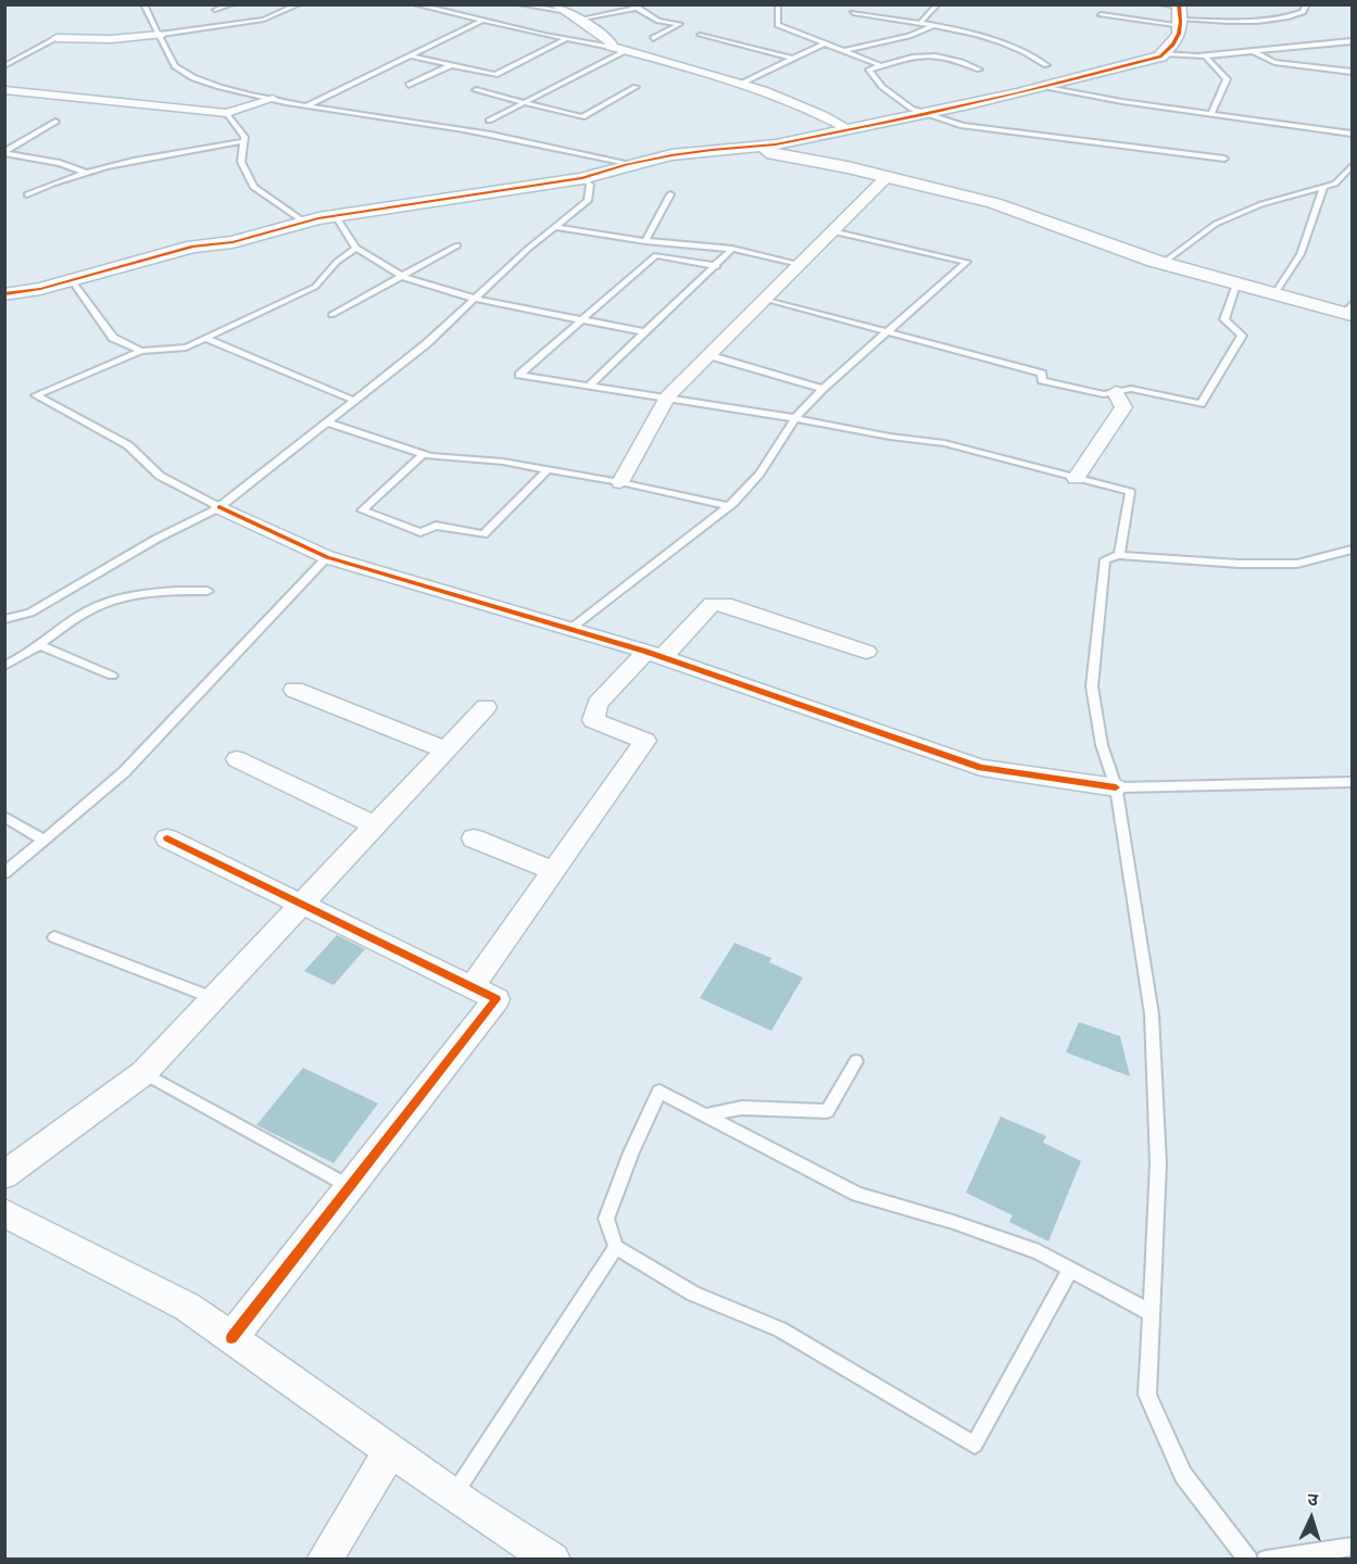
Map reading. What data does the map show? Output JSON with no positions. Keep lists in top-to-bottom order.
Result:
{
  "north": "top"
}
